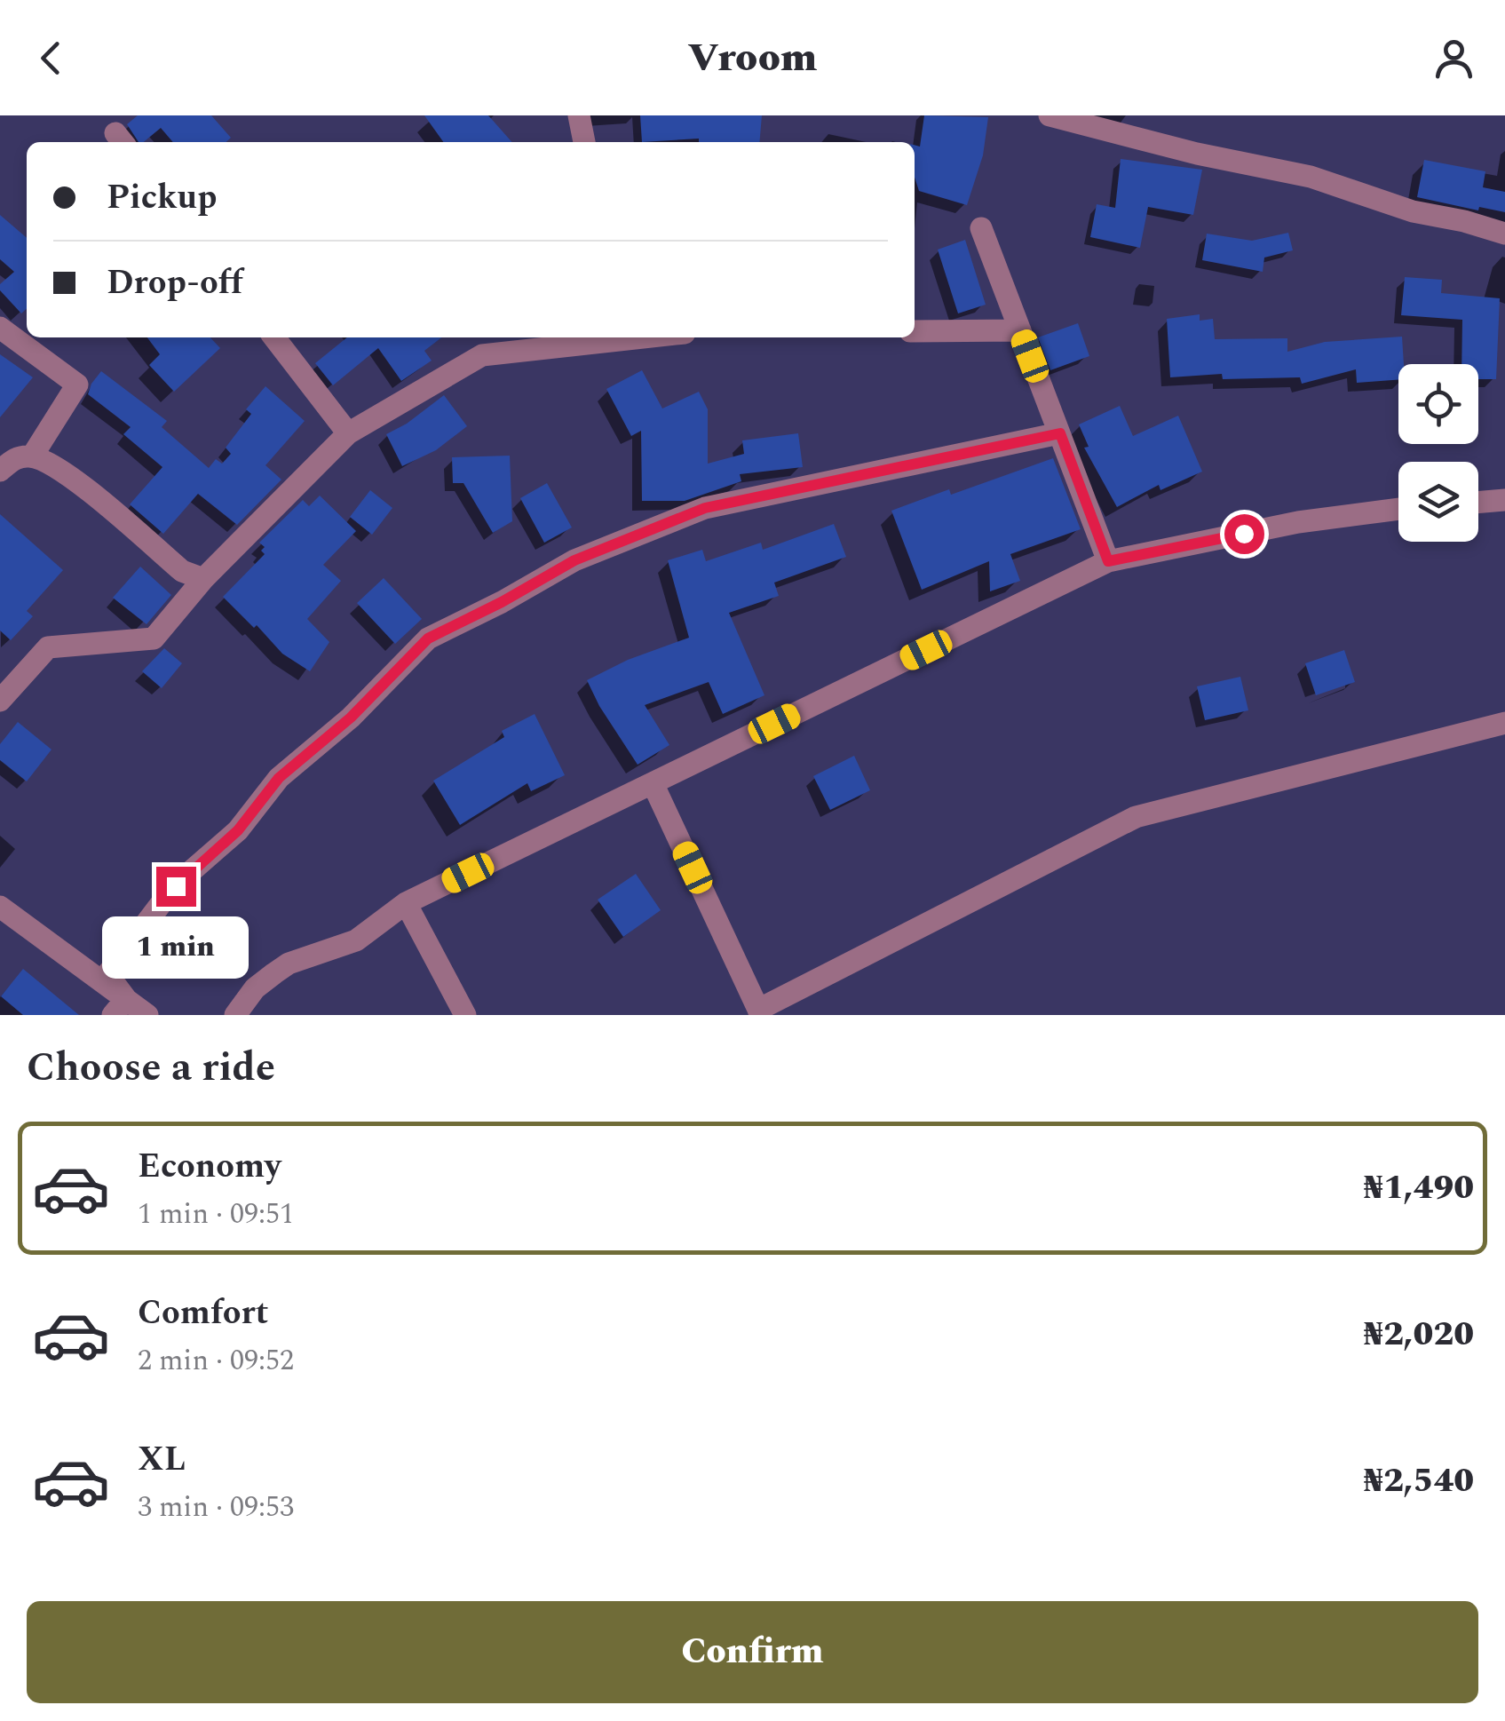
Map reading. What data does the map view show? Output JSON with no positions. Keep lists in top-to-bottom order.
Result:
{
  "page": {
    "header": "Vroom",
    "banner": ["Pickup", "Drop-off"],
    "bubble": "1 min",
    "heading": "Choose a ride",
    "list": [
      {
        "name": "Economy",
        "note": "1 min · 09:51",
        "value": "₦1,490"
      },
      {
        "name": "Comfort",
        "note": "2 min · 09:52",
        "value": "₦2,020"
      },
      {
        "name": "XL",
        "note": "3 min · 09:53",
        "value": "₦2,540"
      }
    ],
    "buttons": "Confirm"
  }
}
